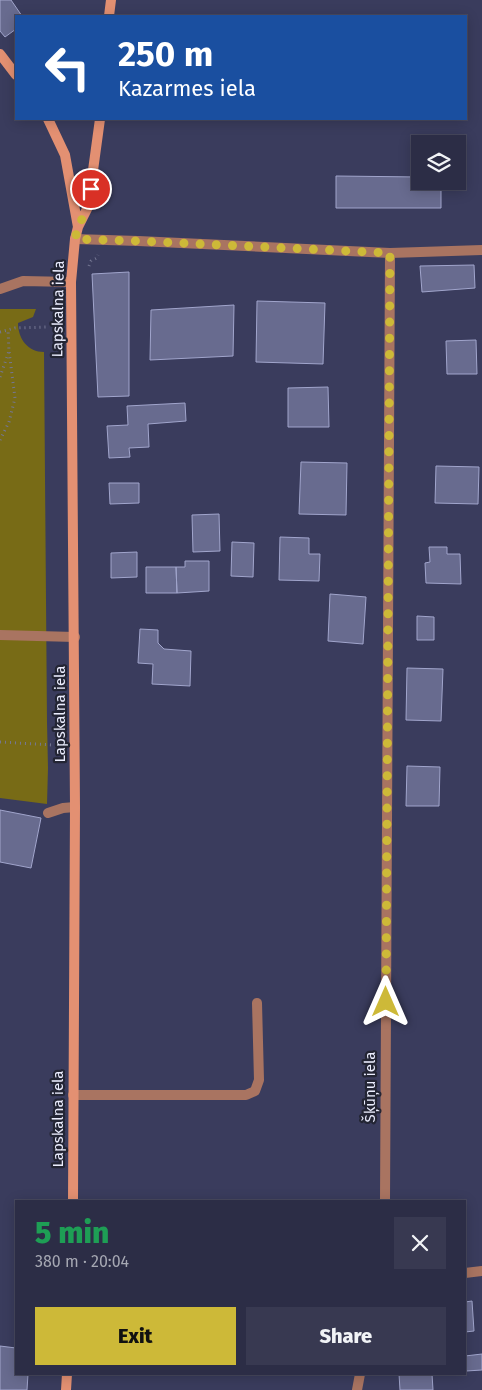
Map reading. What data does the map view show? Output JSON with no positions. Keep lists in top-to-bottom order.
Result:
{
  "streets": {
    "main road": ["Lapskalna iela"],
    "street": ["Šķūņu iela"]
  },
  "page": {
    "turn": ["250 m", "Kazarmes iela"],
    "heading": ["5 min", "380 m · 20:04"],
    "buttons": ["Exit", "Share"]
  }
}
